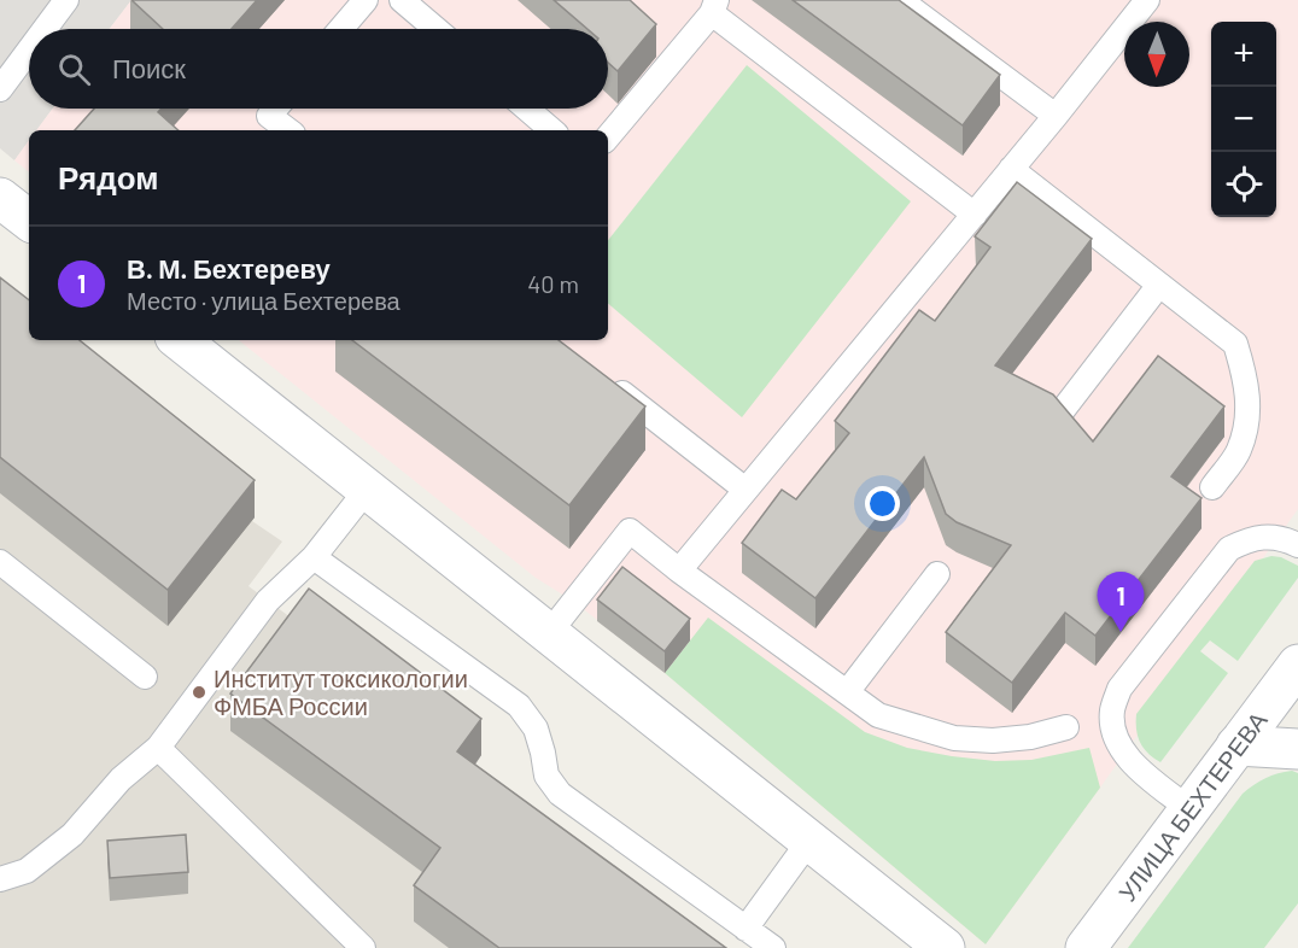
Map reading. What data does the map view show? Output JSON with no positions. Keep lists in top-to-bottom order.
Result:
{
  "streets": {
    "street": ["УЛИЦА БЕХТЕРЕВА"]
  },
  "places": ["Институт токсикологии ФМБА России"],
  "north": "bottom",
  "page": {
    "map_buttons": ["+", "−"],
    "search": "Поиск",
    "heading": "Рядом",
    "list": [
      {
        "mark": "1",
        "name": "В. М. Бехтереву",
        "note": "Место · улица Бехтерева",
        "value": "40 m"
      }
    ],
    "pins": "1"
  }
}
